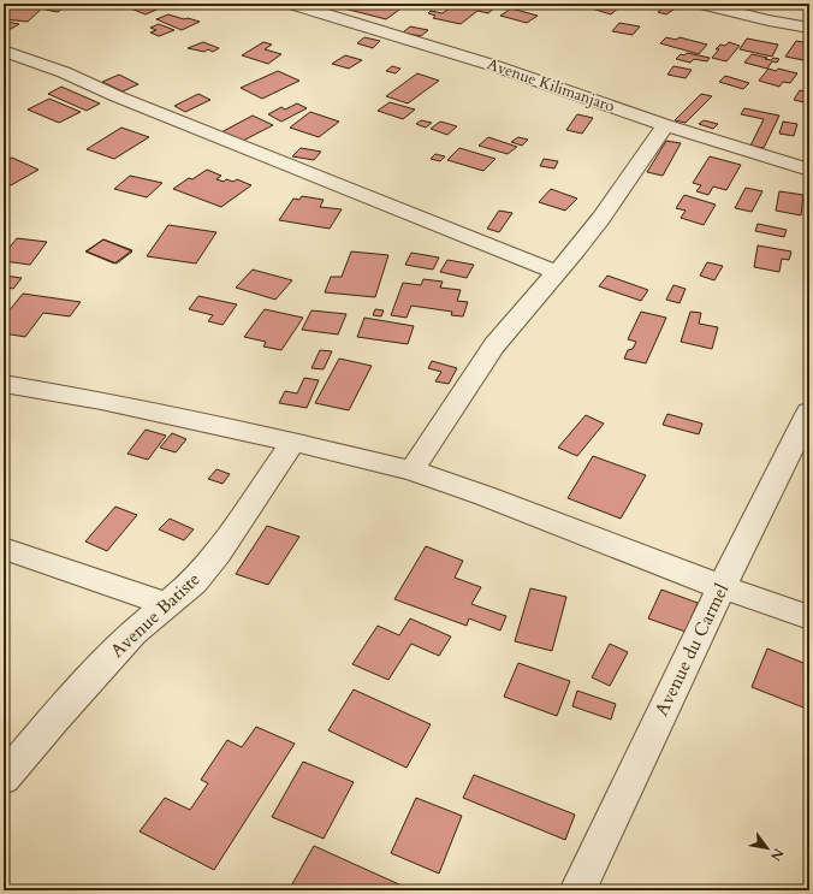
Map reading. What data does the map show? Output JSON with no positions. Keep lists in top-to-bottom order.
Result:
{
  "streets": {
    "street": ["Avenue Kilimanjaro", "Avenue Batiste", "Avenue du Carmel"]
  },
  "north": "bottom right"
}
